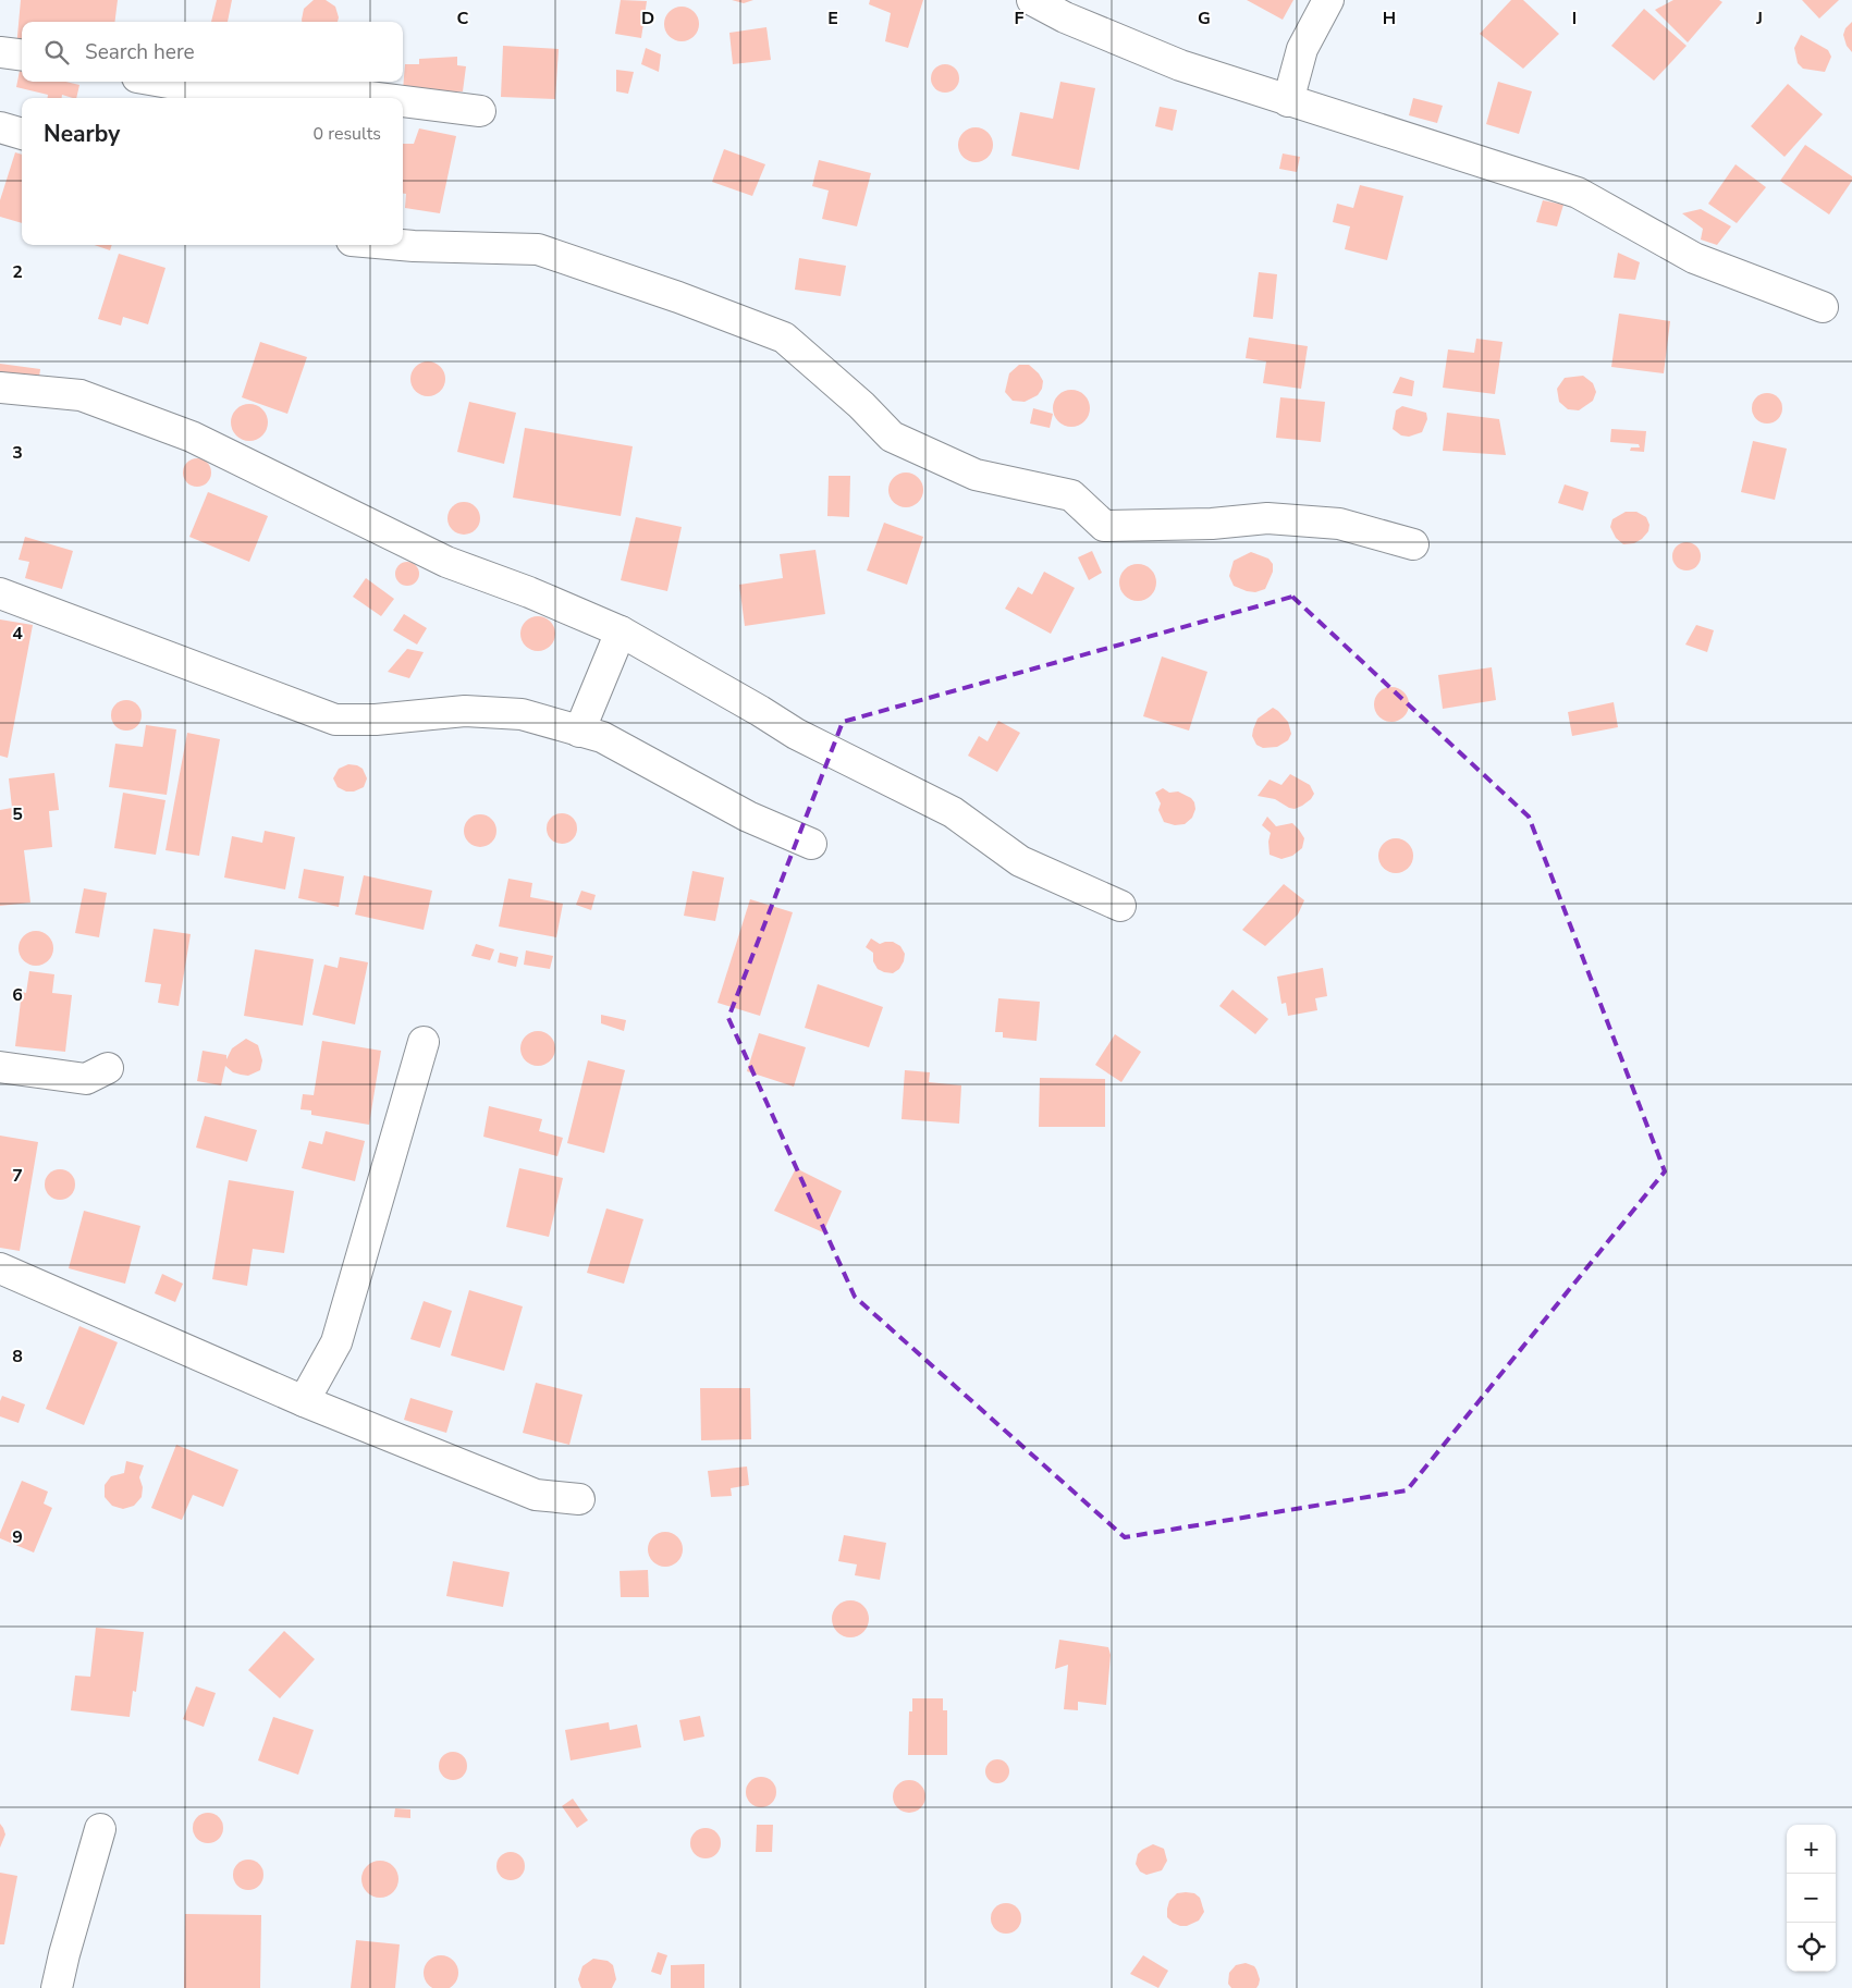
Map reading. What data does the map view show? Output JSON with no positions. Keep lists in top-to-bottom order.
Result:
{
  "page": {
    "search": "Search here",
    "heading": ["Nearby", "0 results"],
    "map_buttons": ["+", "−"]
  },
  "grid": {
    "columns": [
      "C",
      "D",
      "E",
      "F",
      "G",
      "H",
      "I",
      "J"
    ],
    "rows": [
      "2",
      "3",
      "4",
      "5",
      "6",
      "7",
      "8",
      "9"
    ]
  }
}
